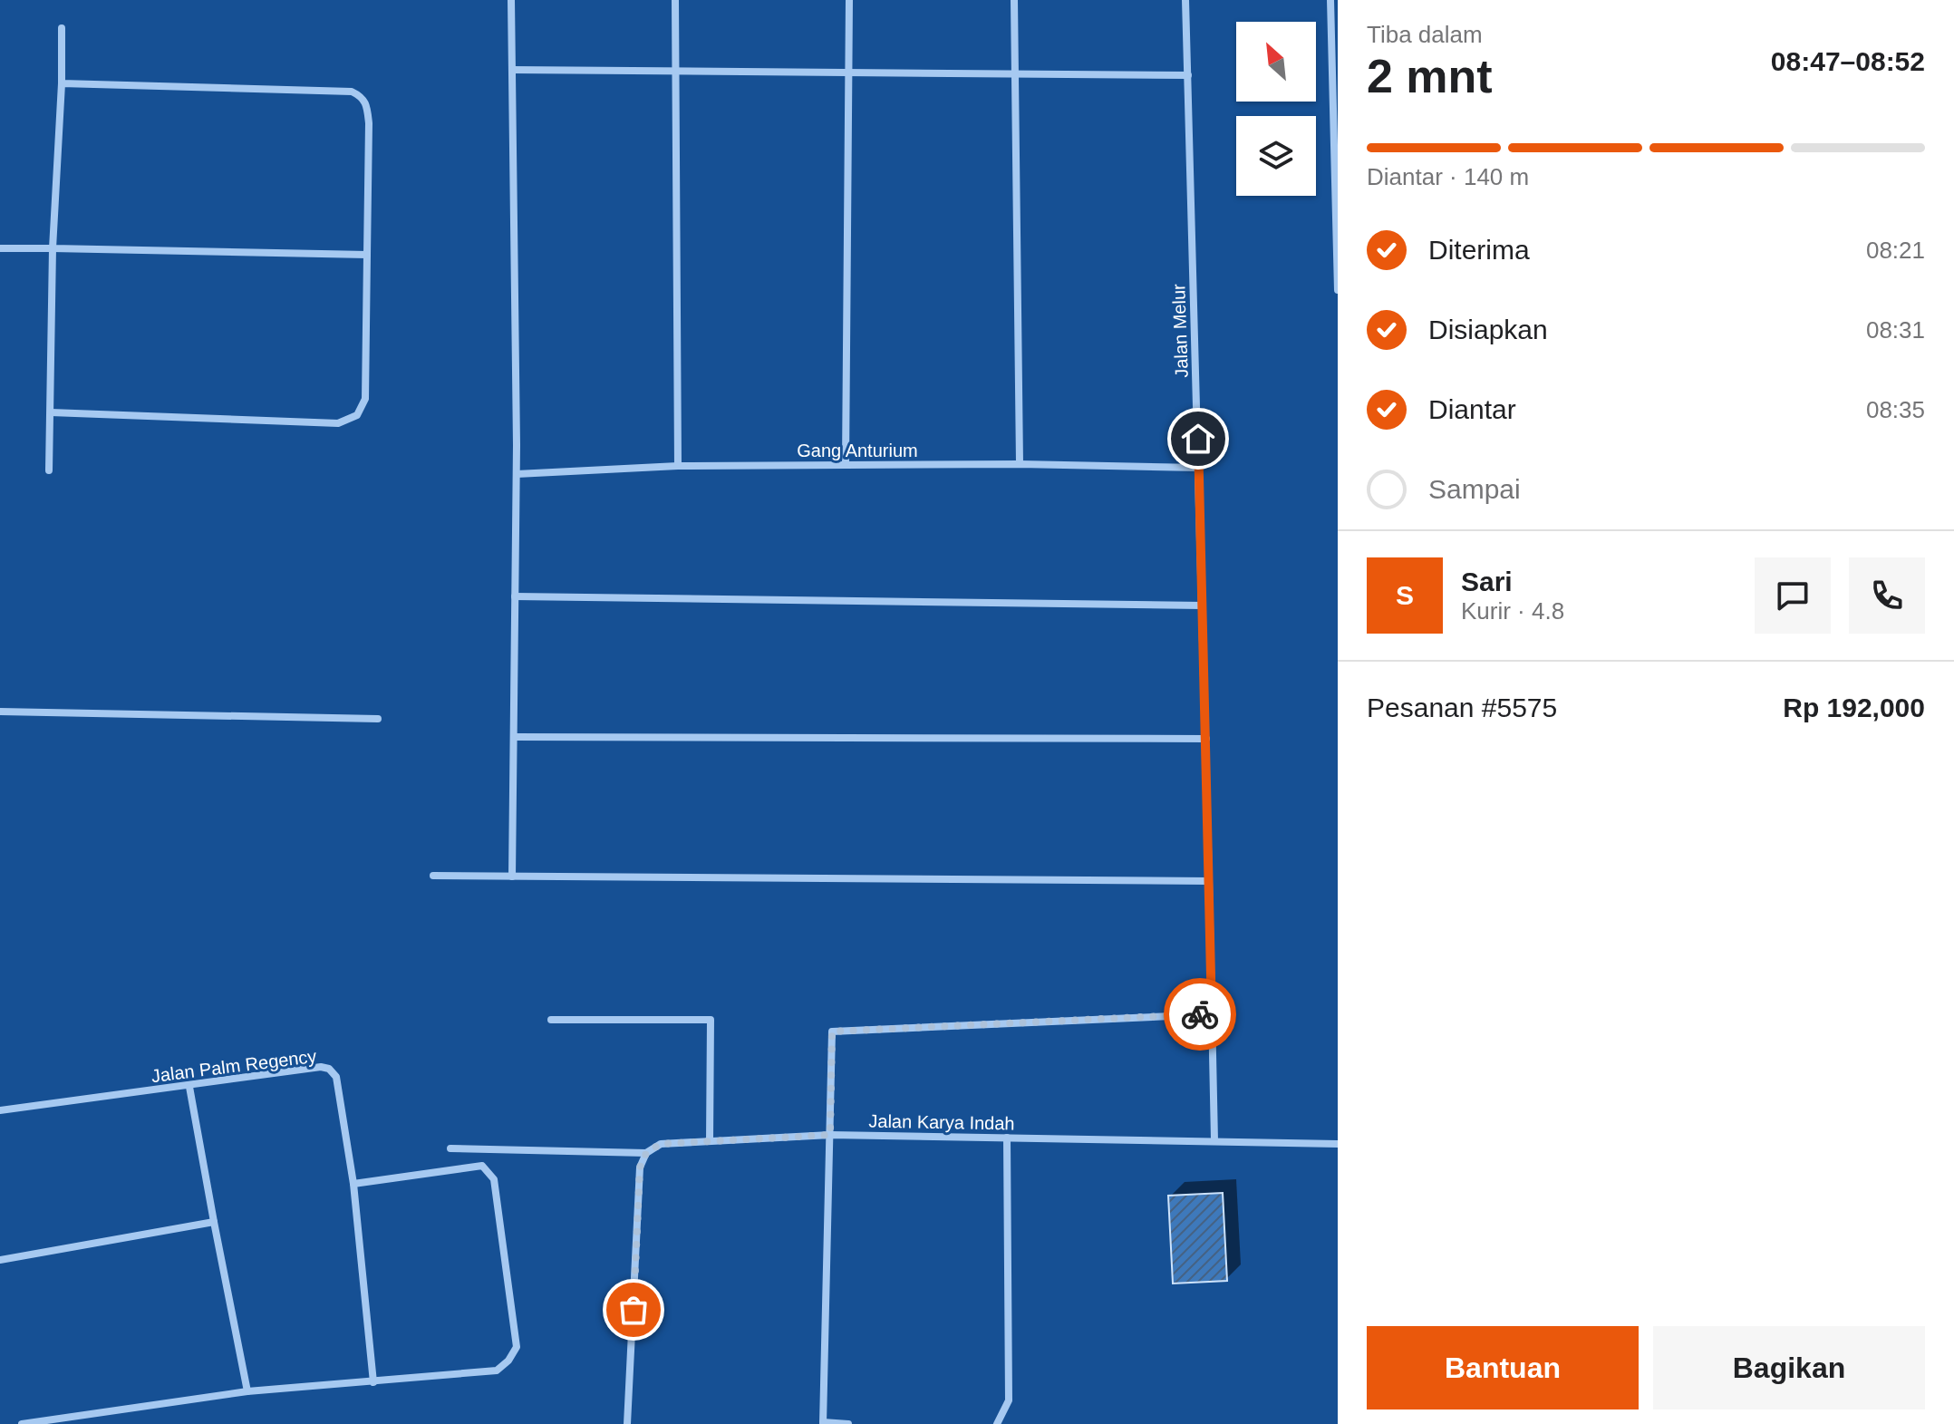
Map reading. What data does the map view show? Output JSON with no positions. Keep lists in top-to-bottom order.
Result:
{
  "streets": {
    "street": [
      "Jalan Melur",
      "Gang Anturium",
      "Jalan Palm Regency",
      "Jalan Karya Indah"
    ]
  },
  "crossings": [
    ["Jalan Melur", "Gang Anturium"],
    ["Jalan Melur", "Jalan Karya Indah"]
  ],
  "north": "top left",
  "page": {
    "heading": ["2 mnt", "Tiba dalam", "08:47–08:52"],
    "panel": [
      "Sari",
      "Kurir · 4.8",
      "Pesanan #5575",
      "Rp 192,000"
    ],
    "bar": "Diantar · 140 m",
    "list": [
      ["Diterima", "08:21"],
      ["Disiapkan", "08:31"],
      ["Diantar", "08:35"],
      "Sampai"
    ],
    "round": "S",
    "buttons": ["Bantuan", "Bagikan"]
  }
}
